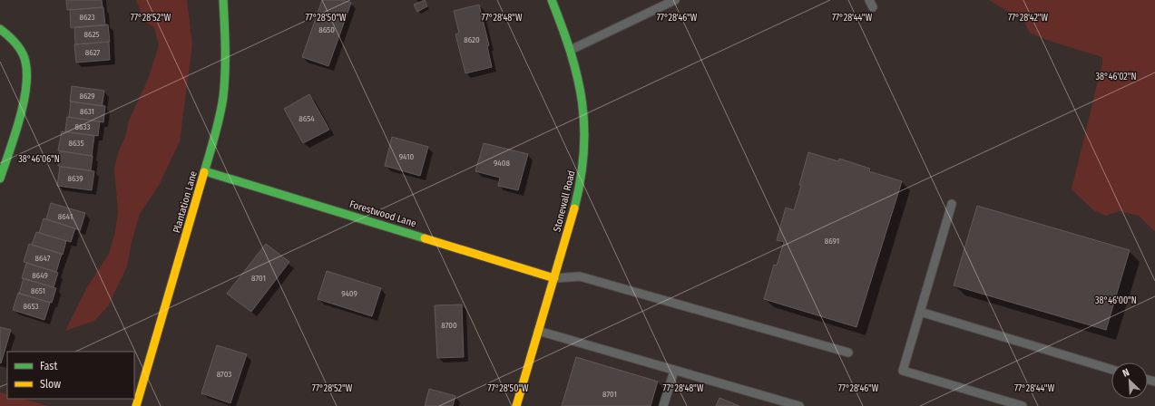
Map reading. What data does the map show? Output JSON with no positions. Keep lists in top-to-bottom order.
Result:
{
  "streets": {
    "street": ["Stonewall Road", "Plantation Lane", "Forestwood Lane"]
  },
  "crossings": [
    ["Stonewall Road", "Forestwood Lane"],
    ["Plantation Lane", "Forestwood Lane"]
  ],
  "house_numbers": [
    "8623",
    "8650",
    "8625",
    "8620",
    "8627",
    "8629",
    "8631",
    "8654",
    "8633",
    "8635",
    "9410",
    "9408",
    "8639",
    "8641",
    "8691",
    "8647",
    "8649",
    "8701",
    "8651",
    "9409",
    "8653",
    "8700",
    "8703",
    "8701"
  ],
  "legend": ["Fast", "Slow"],
  "north": "top left",
  "coordinates": [
    "77°28'52\"W",
    "77°28'50\"W",
    "77°28'48\"W",
    "77°28'46\"W",
    "77°28'44\"W",
    "77°28'42\"W",
    "38°46'02\"N",
    "38°46'06\"N",
    "38°46'00\"N"
  ]
}
